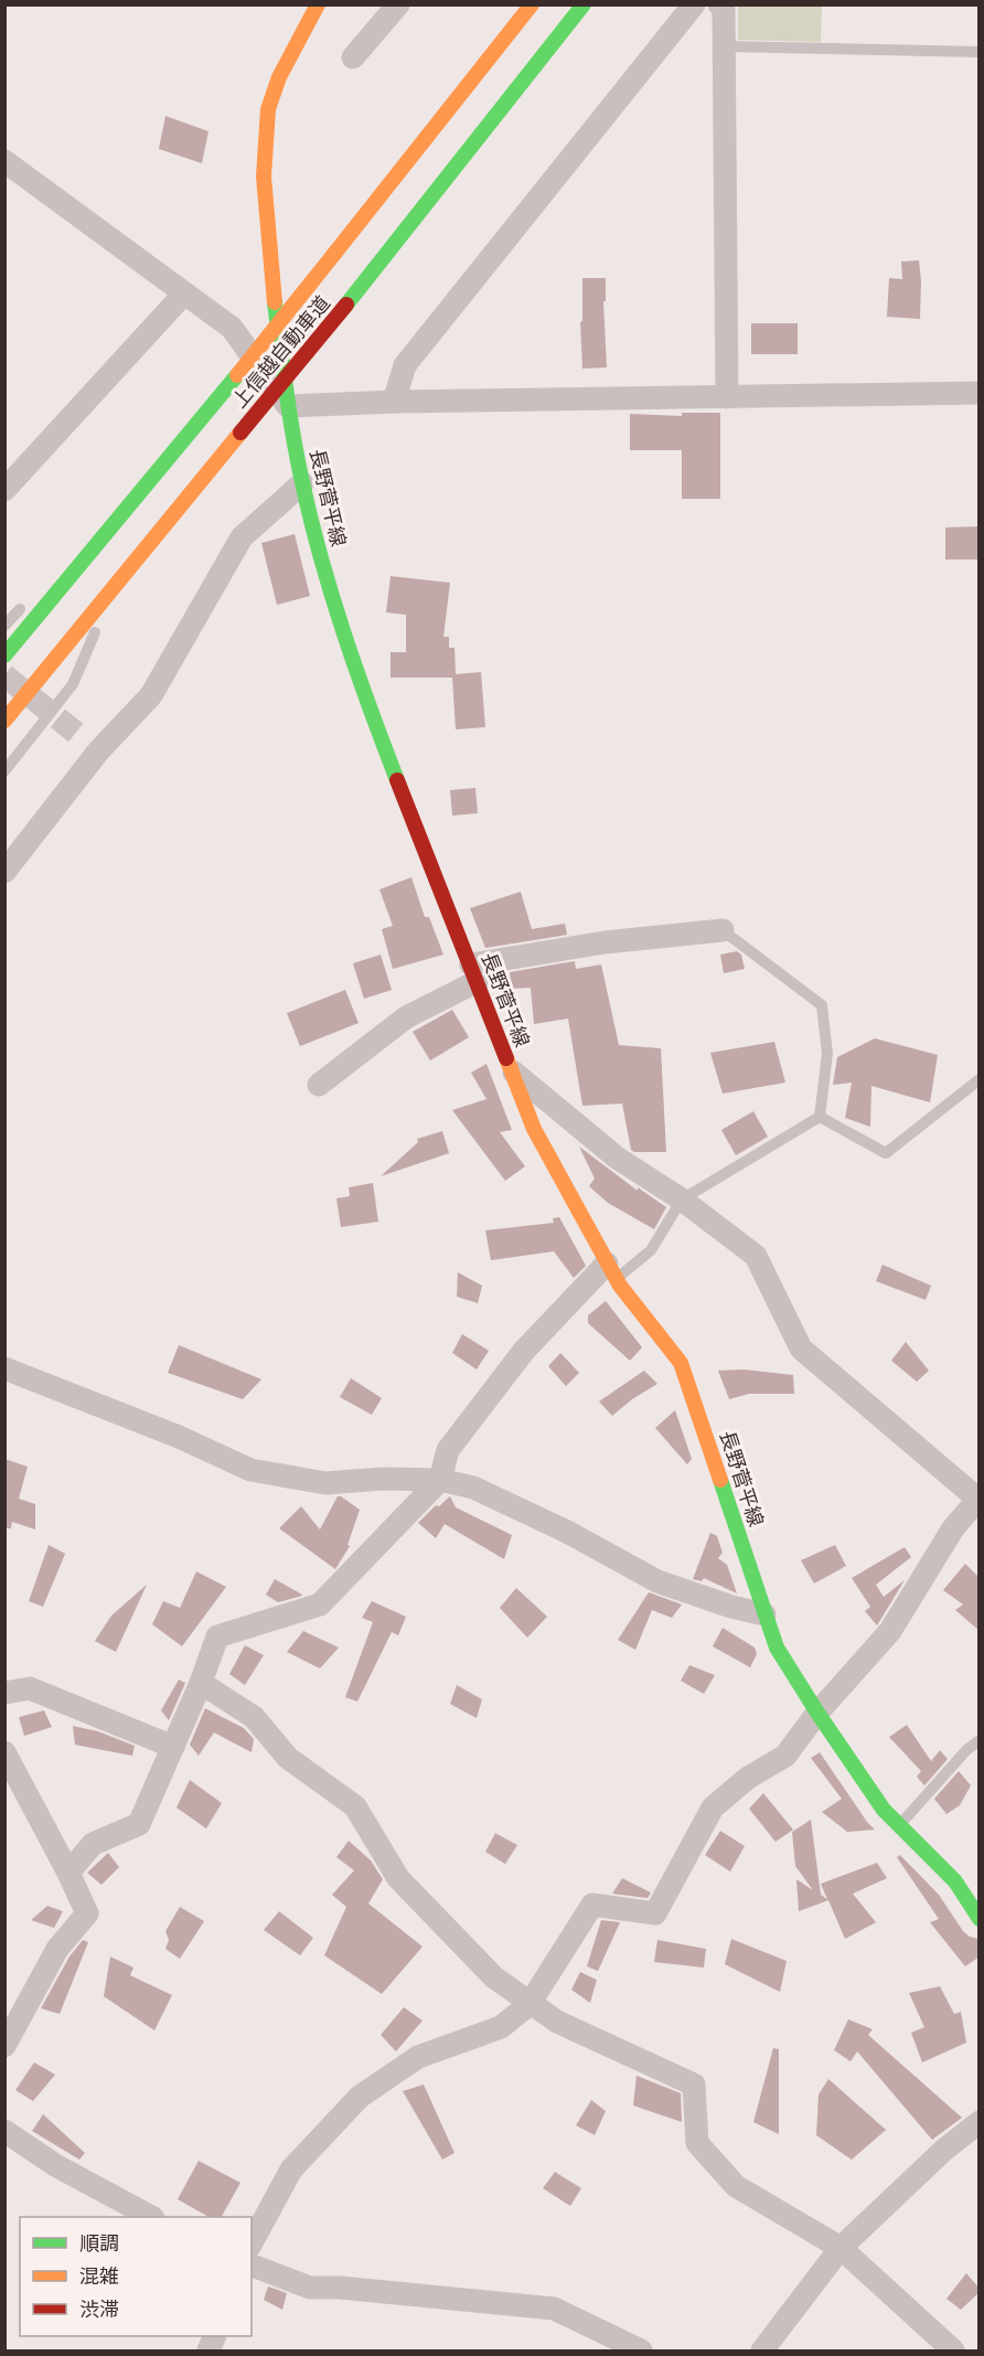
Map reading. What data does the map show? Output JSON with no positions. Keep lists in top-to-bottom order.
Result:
{
  "streets": {
    "main road": ["上信越自動車道", "長野菅平線"]
  },
  "legend": ["順調", "混雑", "渋滞"]
}
